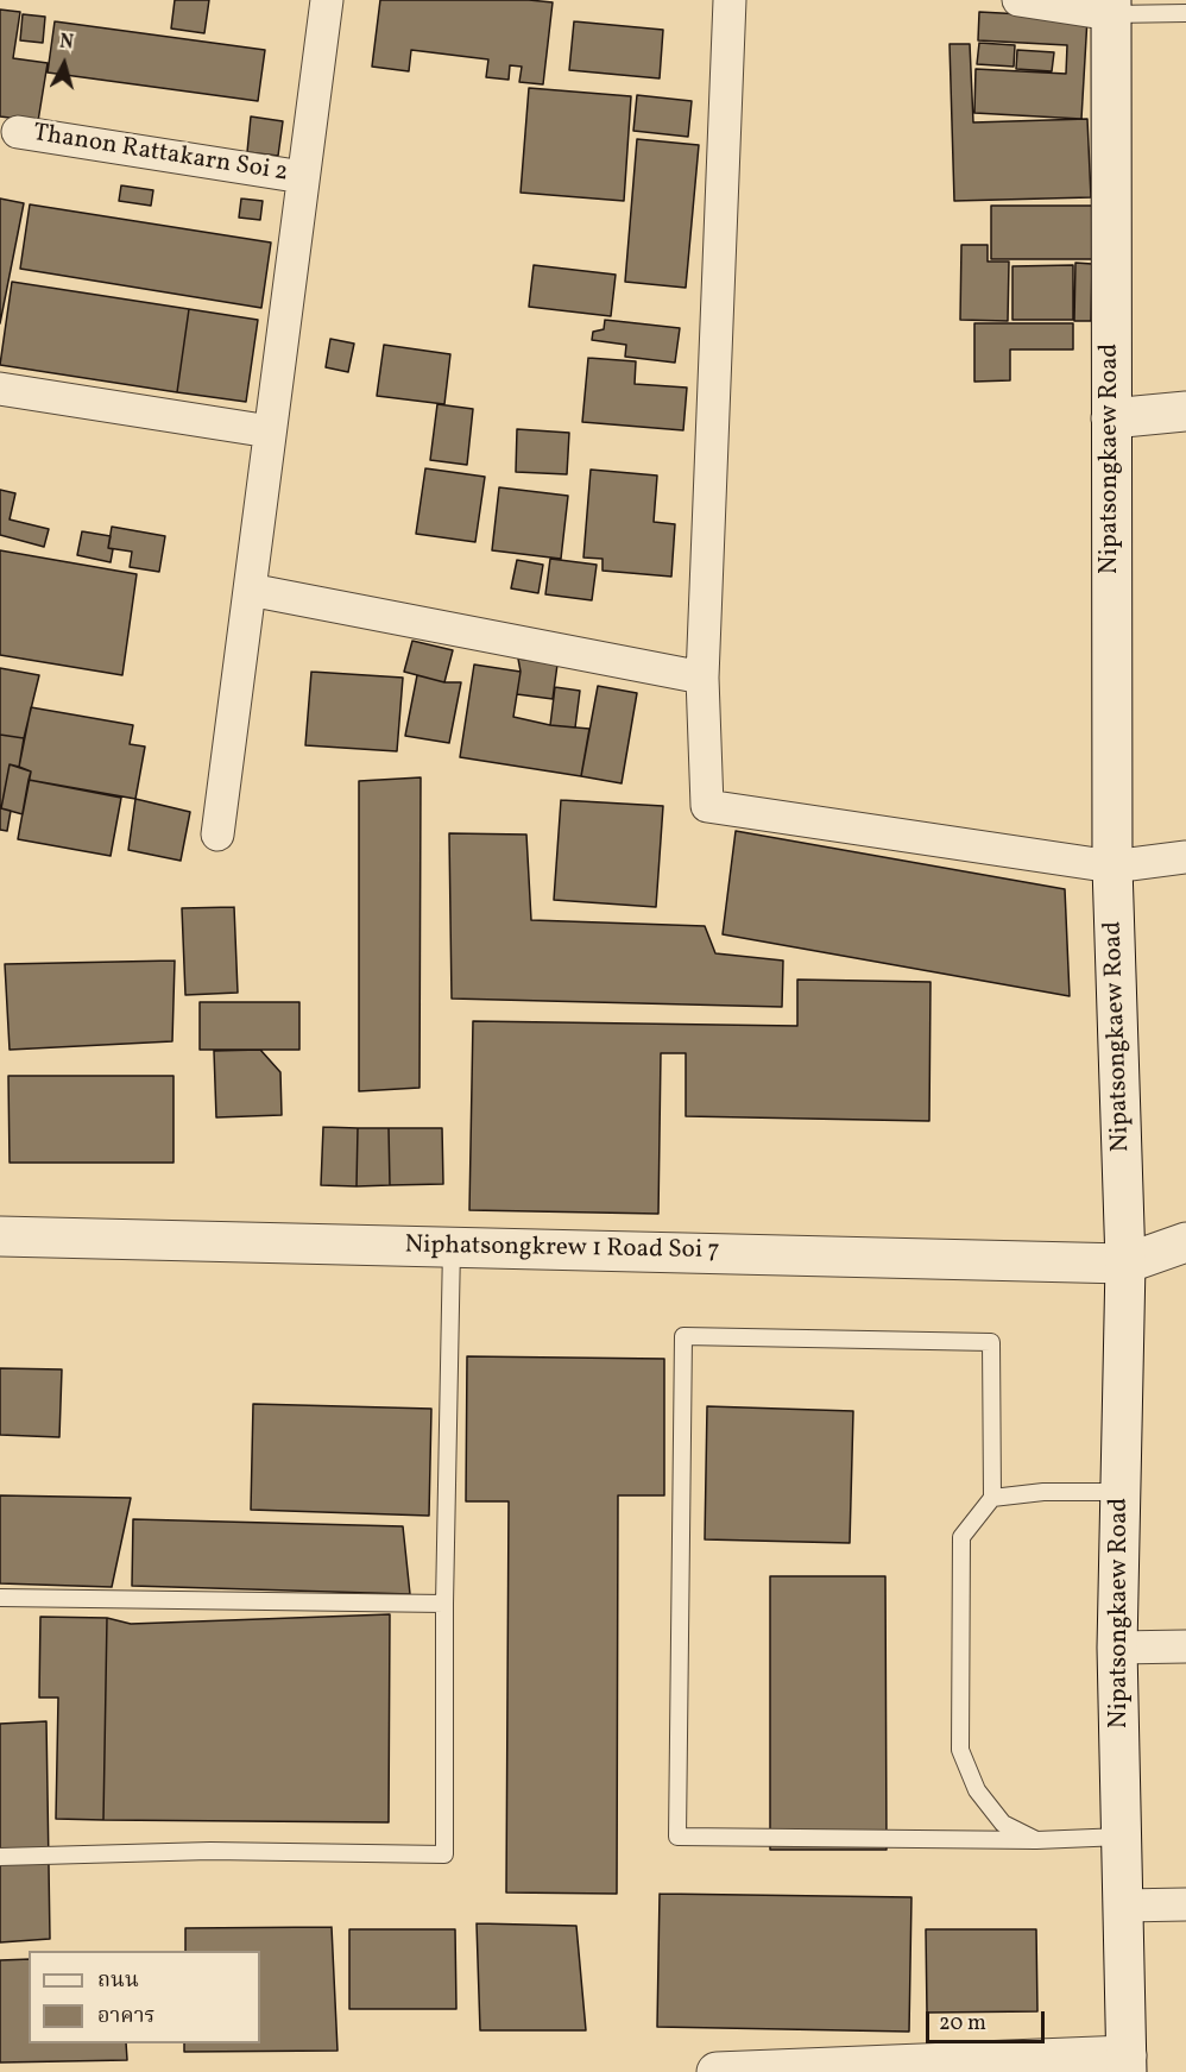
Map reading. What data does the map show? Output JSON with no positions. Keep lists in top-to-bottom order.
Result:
{
  "streets": {
    "main road": ["Nipatsongkaew Road", "Niphatsongkrew 1 Road Soi 7"],
    "street": ["Thanon Rattakarn Soi 2"]
  },
  "crossings": [
    ["Nipatsongkaew Road", "Niphatsongkrew 1 Road Soi 7"]
  ],
  "legend": ["ถนน", "อาคาร"],
  "scale_bar": "20 m",
  "north": "top"
}
